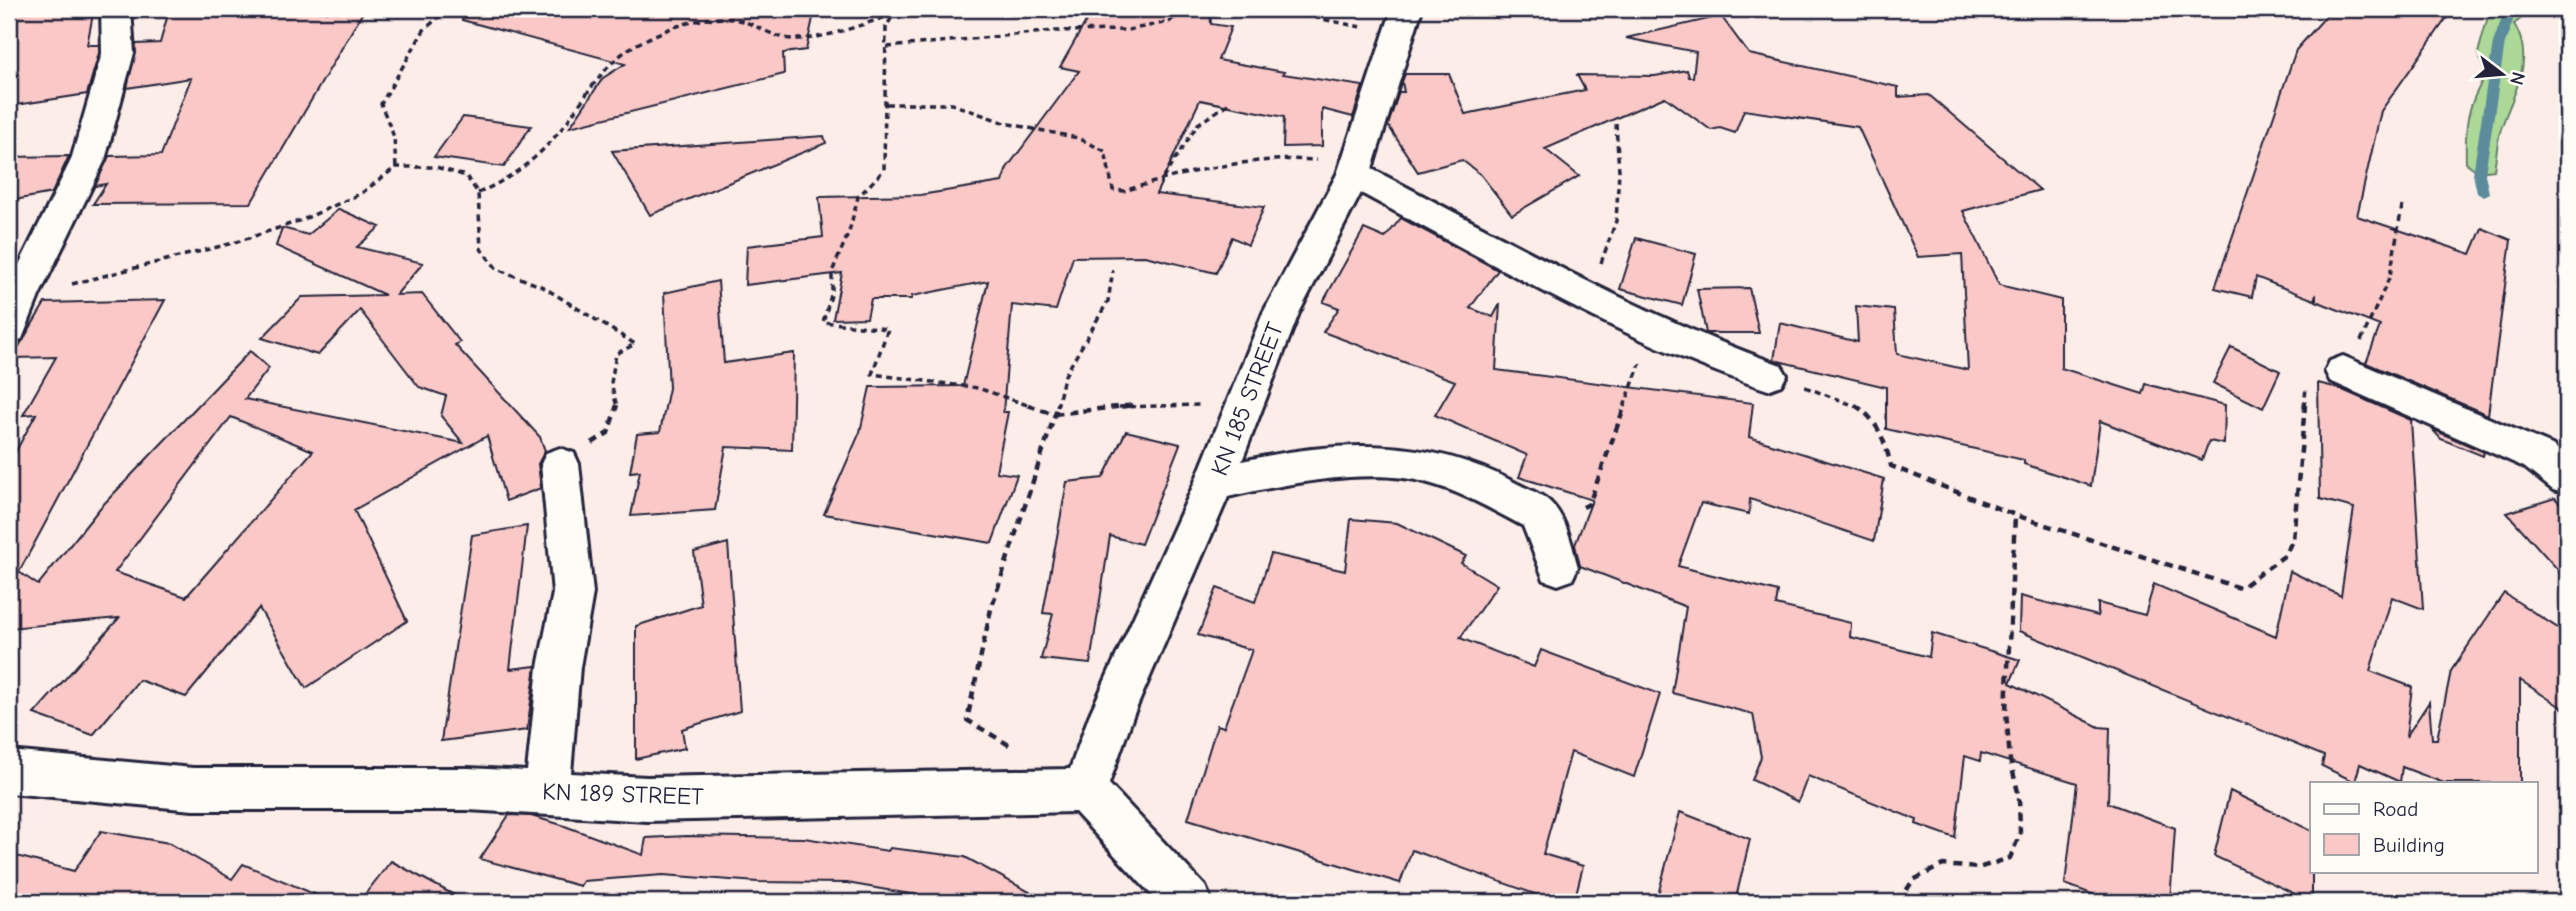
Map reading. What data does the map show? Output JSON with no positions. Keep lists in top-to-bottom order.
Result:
{
  "streets": {
    "street": ["KN 185 STREET", "KN 189 STREET"]
  },
  "crossings": [
    ["KN 185 STREET", "KN 189 STREET"]
  ],
  "legend": ["Road", "Building"],
  "north": "right"
}
